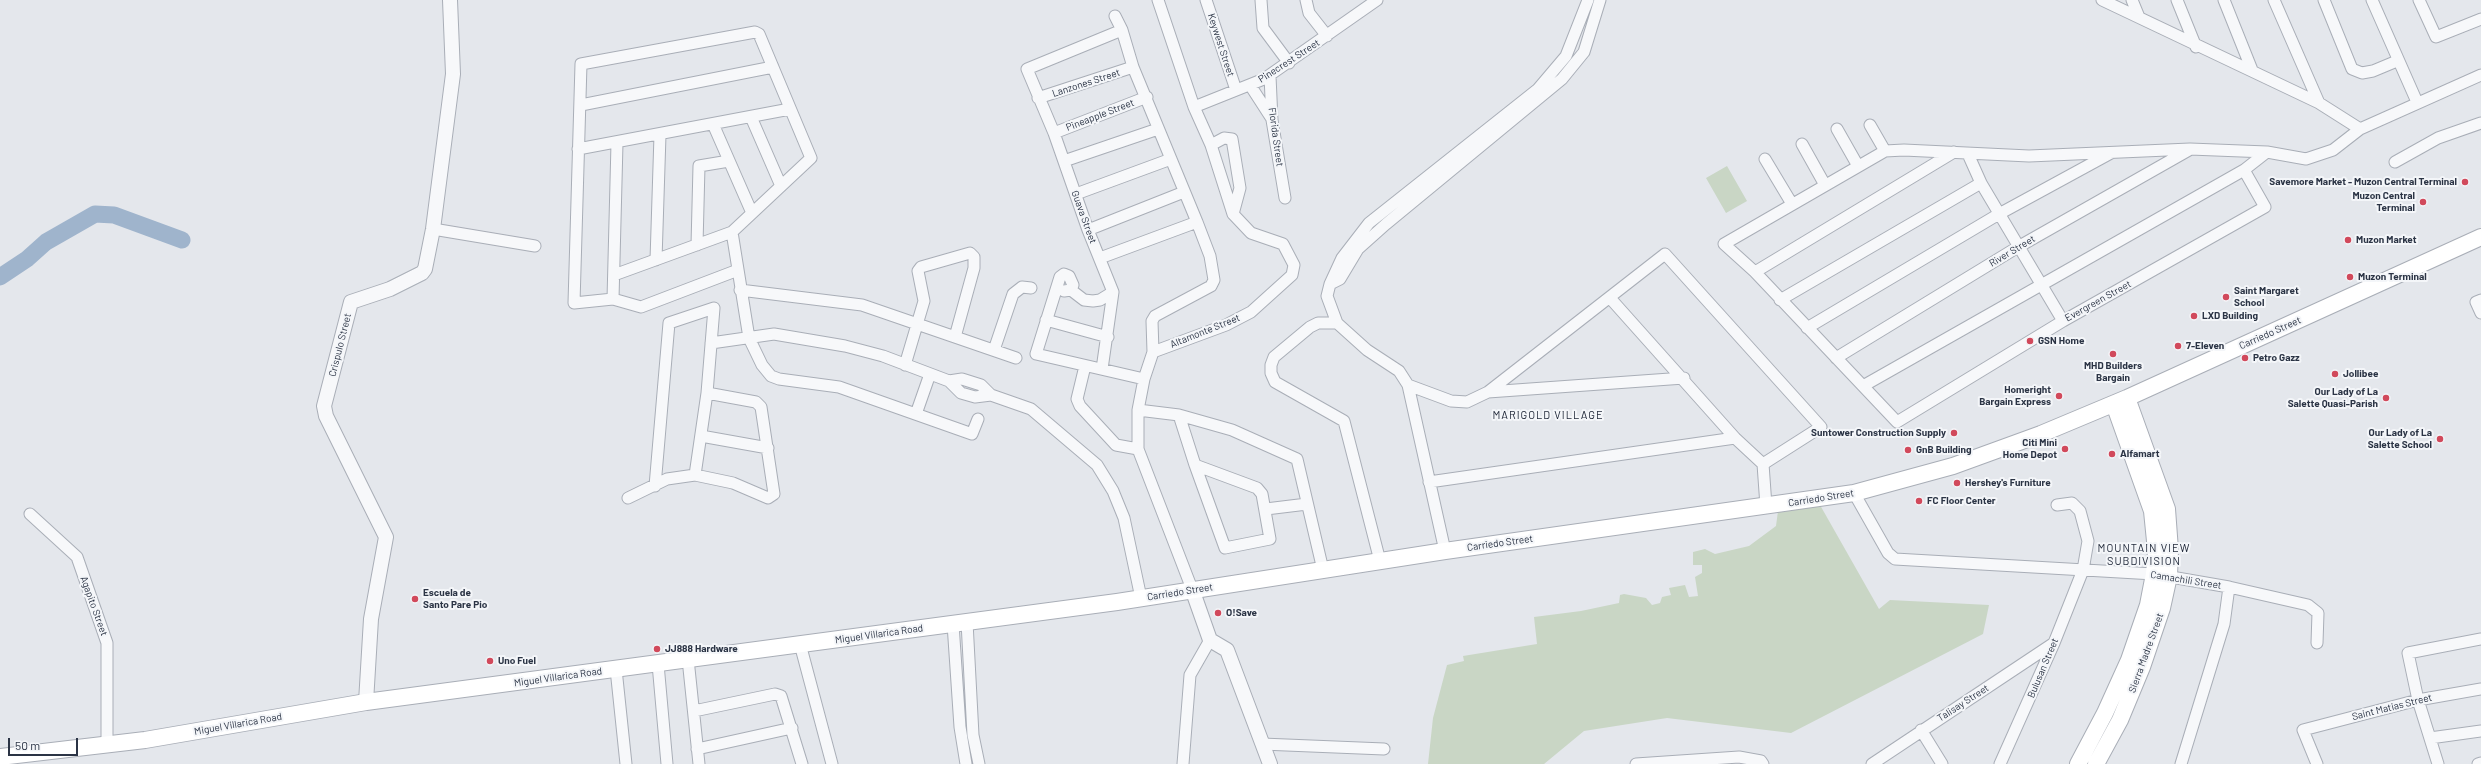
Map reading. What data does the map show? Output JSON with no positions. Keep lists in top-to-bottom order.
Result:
{
  "streets": {
    "main road": ["Carriedo Street", "Miguel Villarica Road", "Sierra Madre Street"],
    "street": [
      "Keywest Street",
      "Pinecrest Street",
      "Lanzones Street",
      "Pineapple Street",
      "Florida Street",
      "Guava Street",
      "River Street",
      "Evergreen Street",
      "Altamonte Street",
      "Crispulo Street",
      "Camachili Street",
      "Agapito Street",
      "Bulusan Street",
      "Talisay Street",
      "Saint Matias Street"
    ]
  },
  "crossings": [
    ["Keywest Street", "Pinecrest Street"],
    ["Pinecrest Street", "Florida Street"],
    ["Pinecrest Street", "Altamonte Street"],
    ["Lanzones Street", "Guava Street"],
    ["Pineapple Street", "Guava Street"],
    ["Carriedo Street", "Camachili Street"],
    ["Carriedo Street", "Miguel Villarica Road"],
    ["Carriedo Street", "Sierra Madre Street"],
    ["Crispulo Street", "Miguel Villarica Road"],
    ["Camachili Street", "Sierra Madre Street"],
    ["Camachili Street", "Bulusan Street"],
    ["Agapito Street", "Miguel Villarica Road"],
    ["Bulusan Street", "Talisay Street"]
  ],
  "districts": ["MARIGOLD VILLAGE", "MOUNTAIN VIEW SUBDIVISION"],
  "places": [
    "Savemore Market - Muzon Central Terminal",
    "Muzon Central Terminal",
    "Muzon Market",
    "Muzon Terminal",
    "Saint Margaret School",
    "LXD Building",
    "GSN Home",
    "7-Eleven",
    "MHD Builders Bargain",
    "Petro Gazz",
    "Jollibee",
    "Homeright Bargain Express",
    "Our Lady of La Salette Quasi-Parish",
    "Suntower Construction Supply",
    "Our Lady of La Salette School",
    "Citi Mini Home Depot",
    "GnB Building",
    "Alfamart",
    "Hershey's Furniture",
    "FC Floor Center",
    "Escuela de Santo Pare Pio",
    "O!Save",
    "JJ888 Hardware",
    "Uno Fuel"
  ],
  "scale_bar": "50 m"
}
